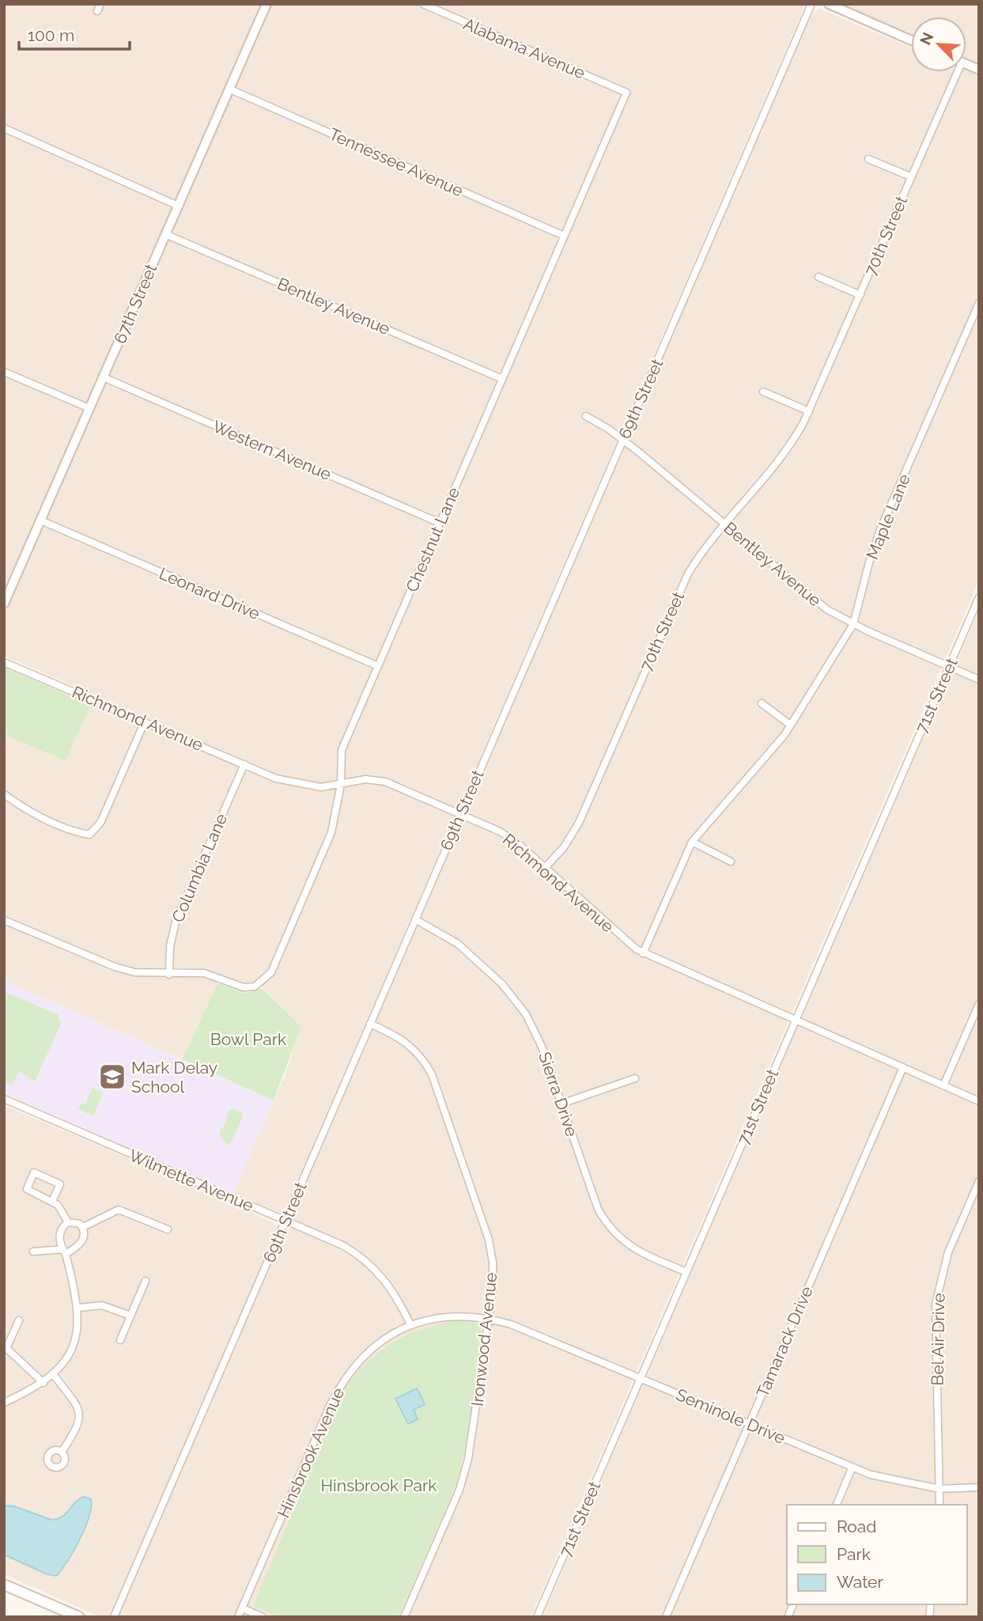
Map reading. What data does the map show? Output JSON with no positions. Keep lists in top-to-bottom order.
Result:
{
  "streets": {
    "street": [
      "Alabama Avenue",
      "Tennessee Avenue",
      "70th Street",
      "67th Street",
      "Bentley Avenue",
      "69th Street",
      "Western Avenue",
      "Maple Lane",
      "Chestnut Lane",
      "Leonard Drive",
      "71st Street",
      "Richmond Avenue",
      "Columbia Lane",
      "Sierra Drive",
      "Wilmette Avenue",
      "Ironwood Avenue",
      "Bel Air Drive",
      "Tamarack Drive",
      "Seminole Drive",
      "Hinsbrook Avenue"
    ]
  },
  "crossings": [
    ["Alabama Avenue", "Chestnut Lane"],
    ["Tennessee Avenue", "67th Street"],
    ["Tennessee Avenue", "Chestnut Lane"],
    ["70th Street", "Bentley Avenue"],
    ["70th Street", "Richmond Avenue"],
    ["67th Street", "Bentley Avenue"],
    ["67th Street", "Western Avenue"],
    ["67th Street", "Leonard Drive"],
    ["Bentley Avenue", "69th Street"],
    ["Bentley Avenue", "Maple Lane"],
    ["Bentley Avenue", "Chestnut Lane"],
    ["Bentley Avenue", "71st Street"],
    ["69th Street", "Richmond Avenue"],
    ["69th Street", "Sierra Drive"],
    ["69th Street", "Wilmette Avenue"],
    ["69th Street", "Ironwood Avenue"],
    ["Western Avenue", "Chestnut Lane"],
    ["Maple Lane", "Richmond Avenue"],
    ["Chestnut Lane", "Leonard Drive"],
    ["Chestnut Lane", "Richmond Avenue"],
    ["Chestnut Lane", "Columbia Lane"],
    ["71st Street", "Richmond Avenue"],
    ["71st Street", "Sierra Drive"],
    ["71st Street", "Seminole Drive"],
    ["Richmond Avenue", "Columbia Lane"],
    ["Richmond Avenue", "Tamarack Drive"],
    ["Wilmette Avenue", "Hinsbrook Avenue"],
    ["Ironwood Avenue", "Seminole Drive"],
    ["Ironwood Avenue", "Hinsbrook Avenue"],
    ["Bel Air Drive", "Seminole Drive"],
    ["Tamarack Drive", "Seminole Drive"],
    ["Seminole Drive", "Hinsbrook Avenue"]
  ],
  "parks": ["Bowl Park", "Hinsbrook Park"],
  "places": {
    "school or university": ["Mark Delay School"]
  },
  "legend": ["Road", "Park", "Water"],
  "scale_bar": "100 m",
  "north": "top left"
}
